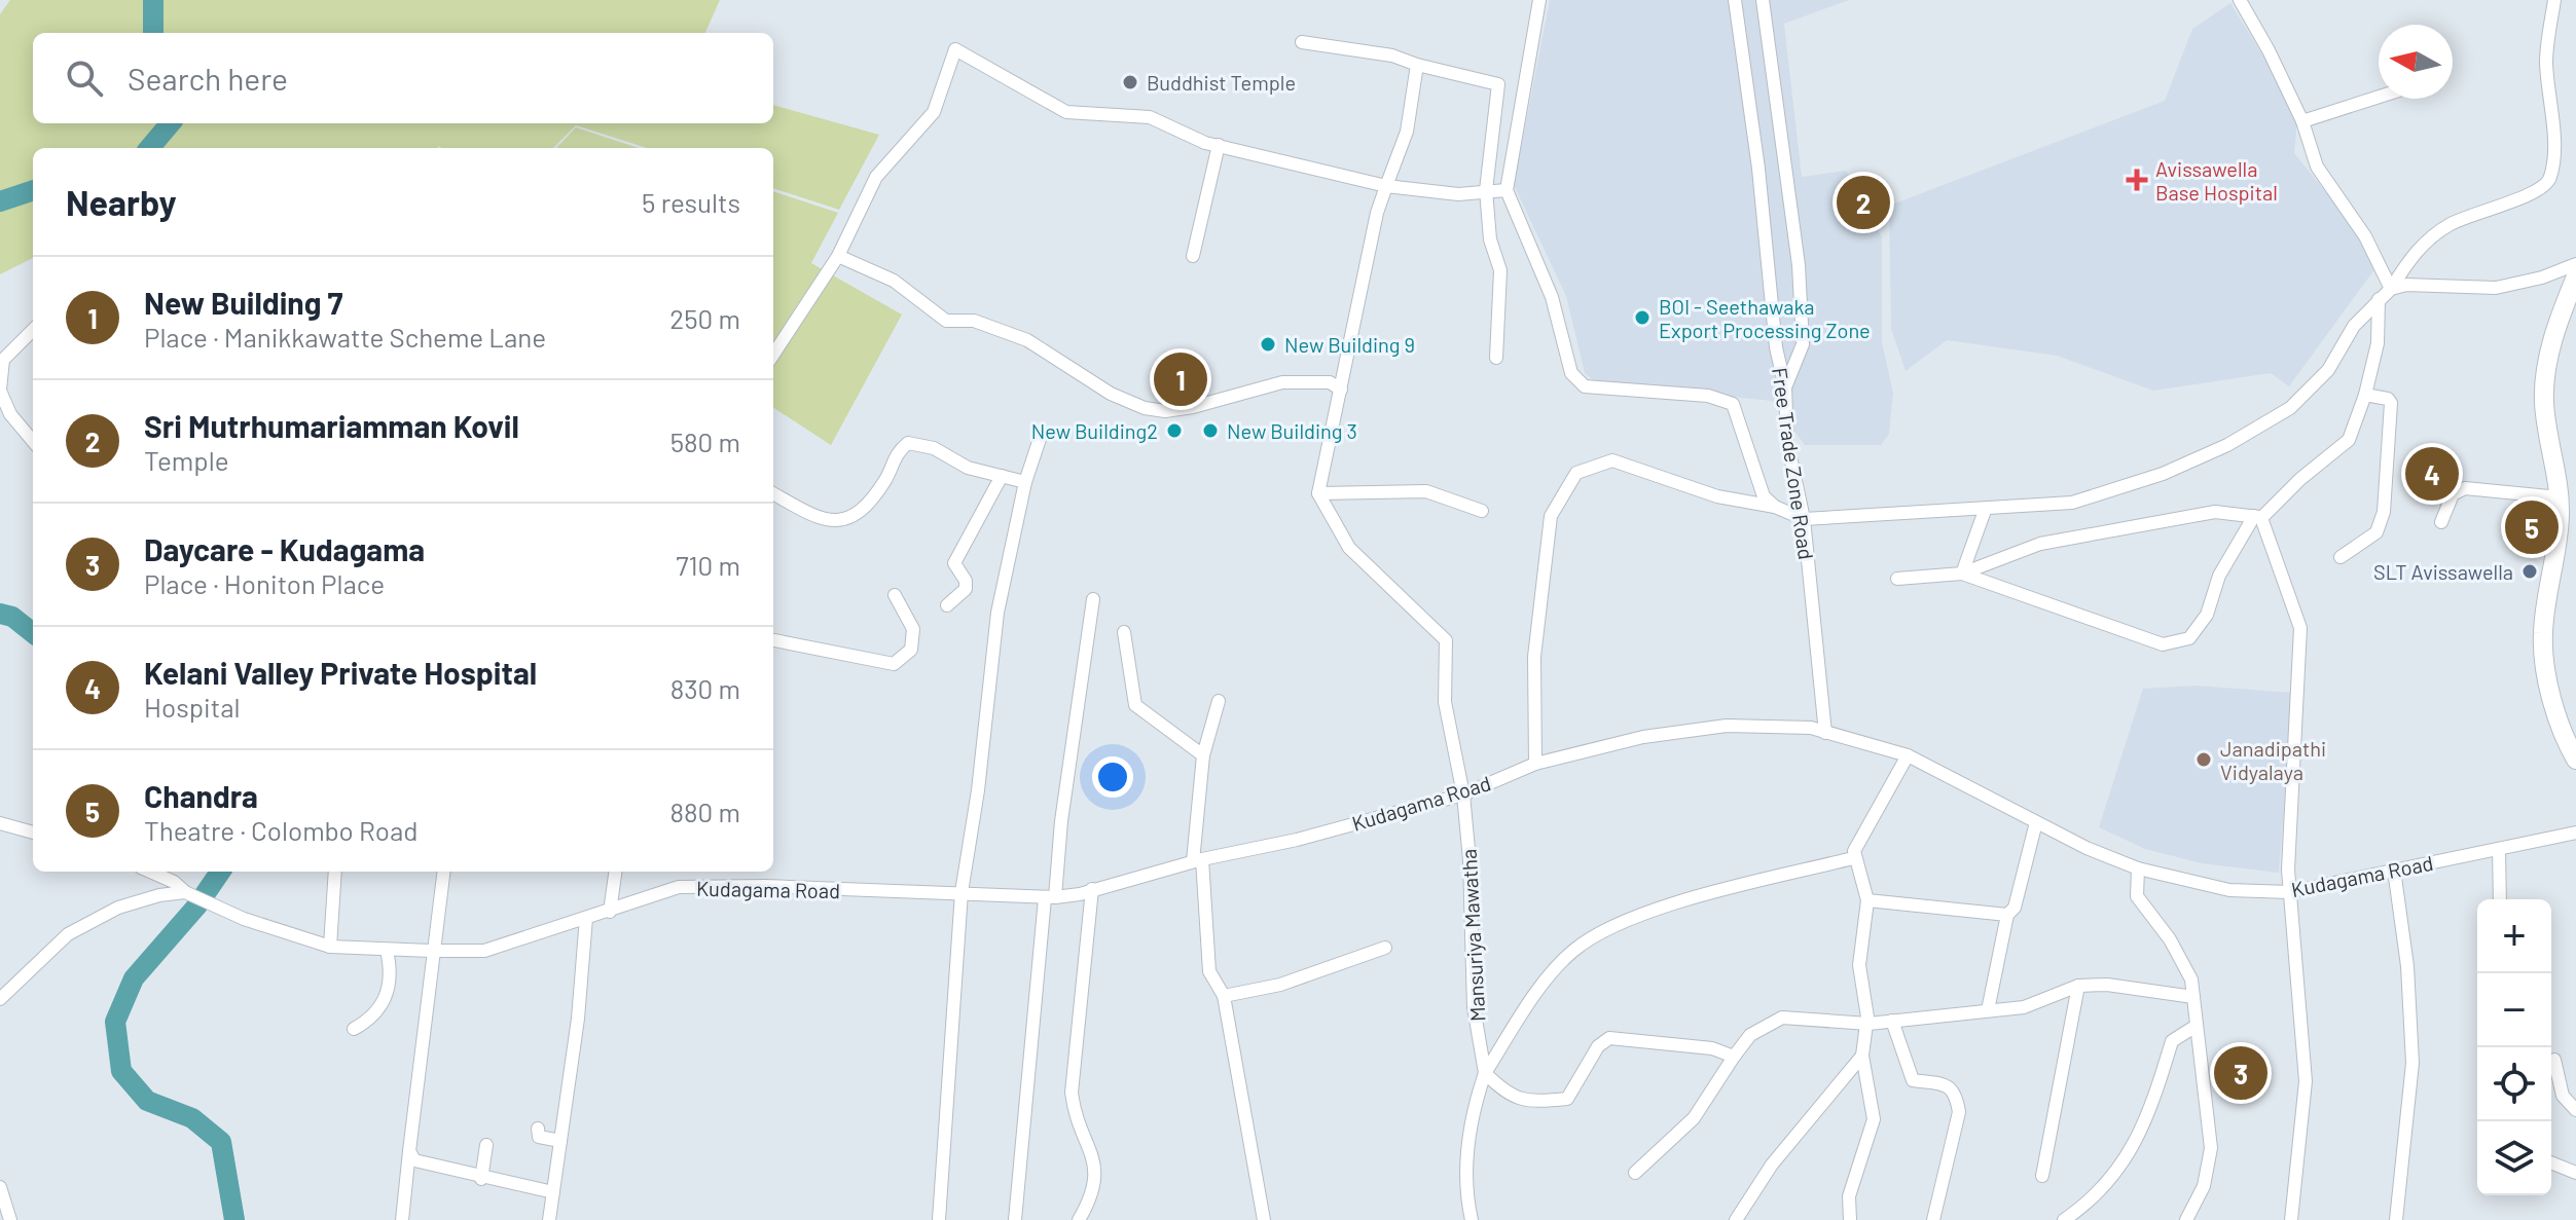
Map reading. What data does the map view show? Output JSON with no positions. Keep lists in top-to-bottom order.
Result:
{
  "streets": {
    "street": ["Free Trade Zone Road", "Kudagama Road", "Mansuriya Mawatha"]
  },
  "crossings": [
    ["Free Trade Zone Road", "Kudagama Road"],
    ["Kudagama Road", "Mansuriya Mawatha"]
  ],
  "places": {
    "other": [
      "Buddhist Temple",
      "BOI - Seethawaka Export Processing Zone",
      "New Building 9",
      "New Building2",
      "New Building 3",
      "SLT Avissawella",
      "Janadipathi Vidyalaya"
    ],
    "health": ["Avissawella Base Hospital"]
  },
  "north": "left",
  "page": {
    "search": "Search here",
    "heading": ["Nearby", "5 results"],
    "pins": [
      "2",
      "1",
      "4",
      "5",
      "3"
    ],
    "list": [
      {
        "mark": "1",
        "name": "New Building 7",
        "note": "Place · Manikkawatte Scheme Lane",
        "value": "250 m"
      },
      {
        "mark": "2",
        "name": "Sri Mutrhumariamman Kovil",
        "note": "Temple",
        "value": "580 m"
      },
      {
        "mark": "3",
        "name": "Daycare - Kudagama",
        "note": "Place · Honiton Place",
        "value": "710 m"
      },
      {
        "mark": "4",
        "name": "Kelani Valley Private Hospital",
        "note": "Hospital",
        "value": "830 m"
      },
      {
        "mark": "5",
        "name": "Chandra",
        "note": "Theatre · Colombo Road",
        "value": "880 m"
      }
    ],
    "map_buttons": ["+", "−"]
  }
}
